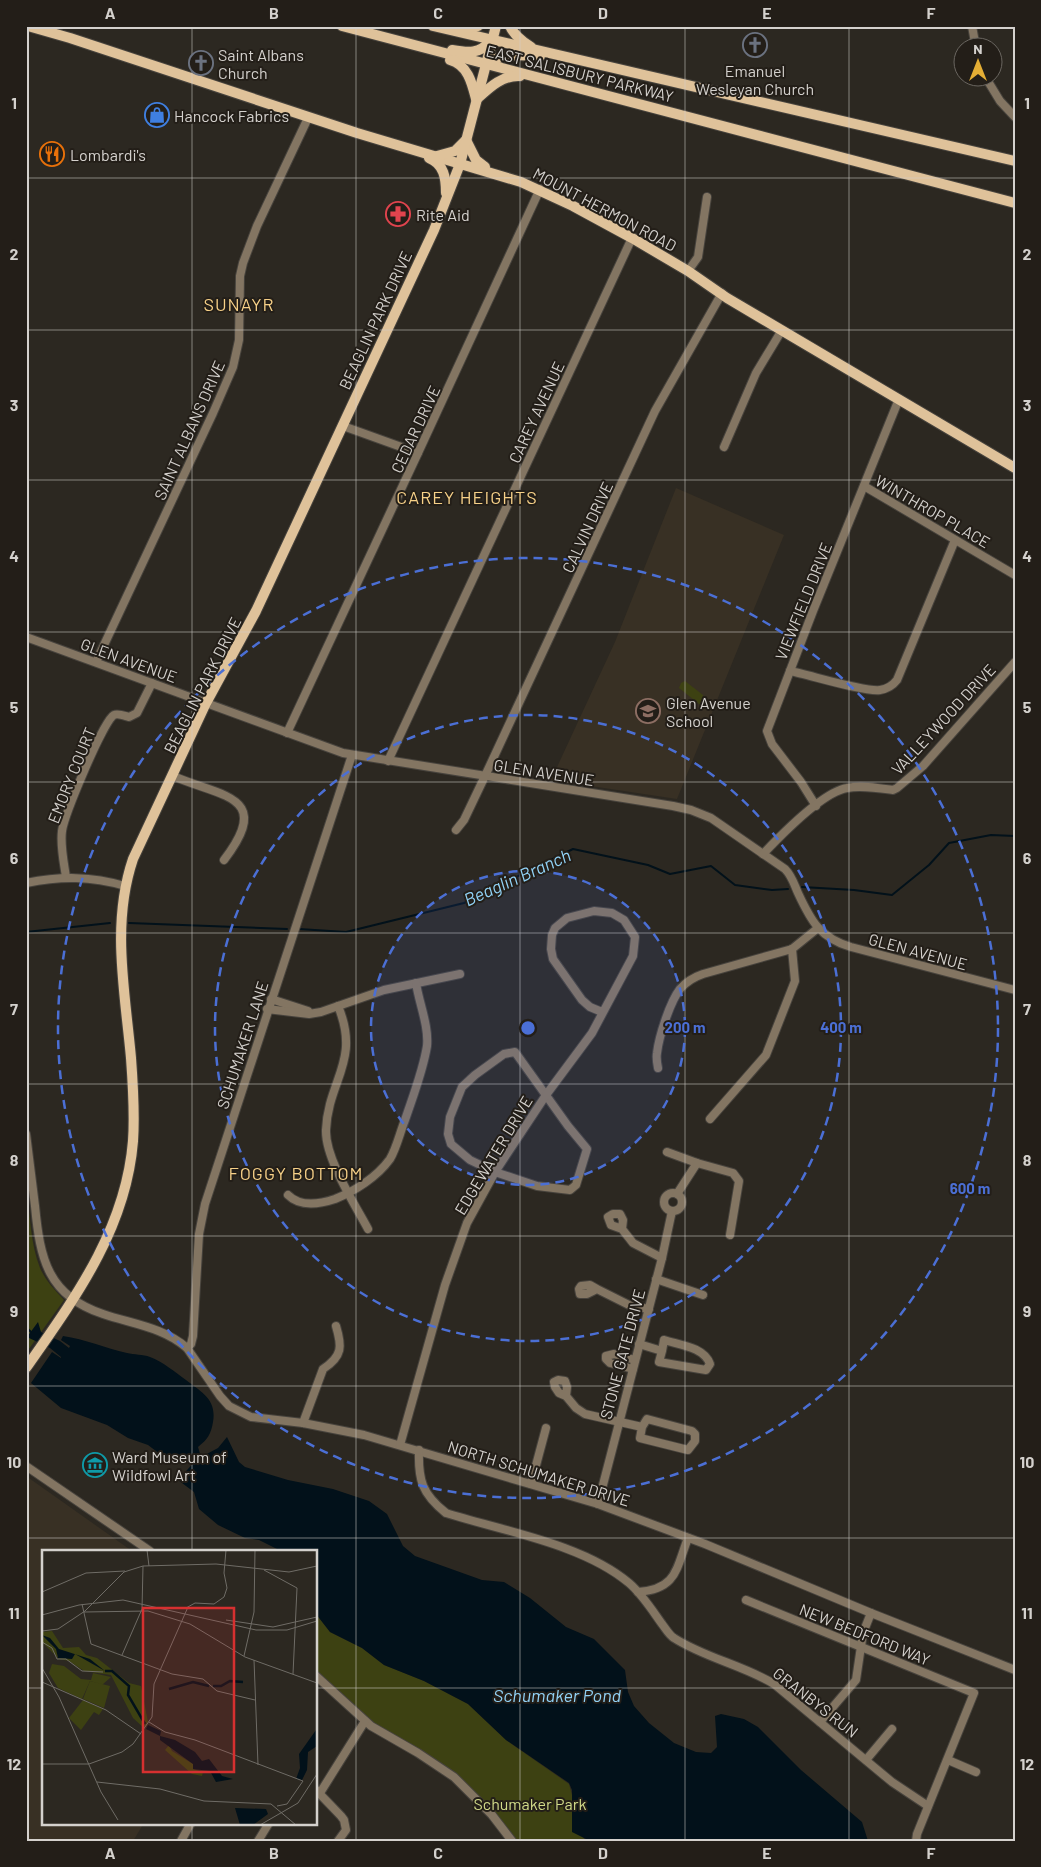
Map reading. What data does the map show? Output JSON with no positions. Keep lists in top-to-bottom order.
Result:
{
  "streets": {
    "main road": ["EAST SALISBURY PARKWAY", "MOUNT HERMON ROAD", "BEAGLIN PARK DRIVE"],
    "street": [
      "CAREY AVENUE",
      "CEDAR DRIVE",
      "SAINT ALBANS DRIVE",
      "WINTHROP PLACE",
      "CALVIN DRIVE",
      "VIEWFIELD DRIVE",
      "GLEN AVENUE",
      "VALLEYWOOD DRIVE",
      "EMORY COURT",
      "SCHUMAKER LANE",
      "EDGEWATER DRIVE",
      "STONE GATE DRIVE",
      "NORTH SCHUMAKER DRIVE",
      "NEW BEDFORD WAY",
      "GRANBYS RUN"
    ]
  },
  "crossings": [
    ["EAST SALISBURY PARKWAY", "BEAGLIN PARK DRIVE"],
    ["MOUNT HERMON ROAD", "BEAGLIN PARK DRIVE"],
    ["MOUNT HERMON ROAD", "CAREY AVENUE"],
    ["MOUNT HERMON ROAD", "CEDAR DRIVE"],
    ["MOUNT HERMON ROAD", "SAINT ALBANS DRIVE"],
    ["MOUNT HERMON ROAD", "CALVIN DRIVE"],
    ["MOUNT HERMON ROAD", "VIEWFIELD DRIVE"],
    ["BEAGLIN PARK DRIVE", "GLEN AVENUE"],
    ["BEAGLIN PARK DRIVE", "NORTH SCHUMAKER DRIVE"],
    ["CAREY AVENUE", "GLEN AVENUE"],
    ["CEDAR DRIVE", "GLEN AVENUE"],
    ["SAINT ALBANS DRIVE", "GLEN AVENUE"],
    ["WINTHROP PLACE", "VIEWFIELD DRIVE"],
    ["CALVIN DRIVE", "GLEN AVENUE"],
    ["VIEWFIELD DRIVE", "VALLEYWOOD DRIVE"],
    ["GLEN AVENUE", "VALLEYWOOD DRIVE"],
    ["GLEN AVENUE", "EMORY COURT"],
    ["GLEN AVENUE", "SCHUMAKER LANE"],
    ["SCHUMAKER LANE", "NORTH SCHUMAKER DRIVE"],
    ["EDGEWATER DRIVE", "NORTH SCHUMAKER DRIVE"],
    ["STONE GATE DRIVE", "NORTH SCHUMAKER DRIVE"],
    ["NORTH SCHUMAKER DRIVE", "GRANBYS RUN"]
  ],
  "districts": ["SUNAYR", "CAREY HEIGHTS", "FOGGY BOTTOM"],
  "water": ["Beaglin Branch", "Schumaker Pond"],
  "parks": ["Schumaker Park"],
  "places": {
    "church": ["Emanuel Wesleyan Church", "Saint Albans Church"],
    "shop": ["Hancock Fabrics"],
    "restaurant": ["Lombardi's"],
    "pharmacy": ["Rite Aid"],
    "school or university": ["Glen Avenue School"],
    "museum": ["Ward Museum of Wildfowl Art"]
  },
  "north": "top",
  "grid": {
    "columns": [
      "A",
      "B",
      "C",
      "D",
      "E",
      "F"
    ],
    "rows": [
      "1",
      "2",
      "3",
      "4",
      "5",
      "6",
      "7",
      "8",
      "9",
      "10",
      "11",
      "12"
    ]
  },
  "rings": ["200 m", "400 m", "600 m"]
}
